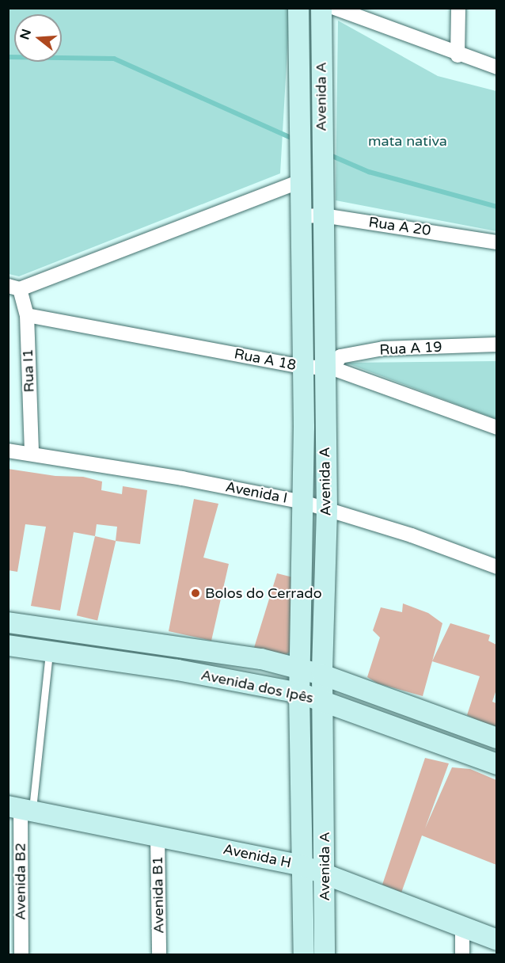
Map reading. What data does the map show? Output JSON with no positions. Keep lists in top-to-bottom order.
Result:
{
  "streets": {
    "street": [
      "Avenida A",
      "Rua A 20",
      "Rua A 19",
      "Rua A 18",
      "Rua I1",
      "Avenida I",
      "Avenida dos Ipês",
      "Avenida H",
      "Avenida B2",
      "Avenida B1"
    ]
  },
  "crossings": [
    ["Avenida A", "Rua A 20"],
    ["Avenida A", "Rua A 19"],
    ["Avenida A", "Rua A 18"],
    ["Avenida A", "Avenida I"],
    ["Avenida A", "Avenida dos Ipês"],
    ["Avenida A", "Avenida H"],
    ["Rua A 19", "Rua A 18"],
    ["Rua A 18", "Rua I1"],
    ["Rua I1", "Avenida I"],
    ["Avenida H", "Avenida B2"],
    ["Avenida H", "Avenida B1"]
  ],
  "parks": ["mata nativa"],
  "places": ["Bolos do Cerrado"],
  "north": "left"
}
